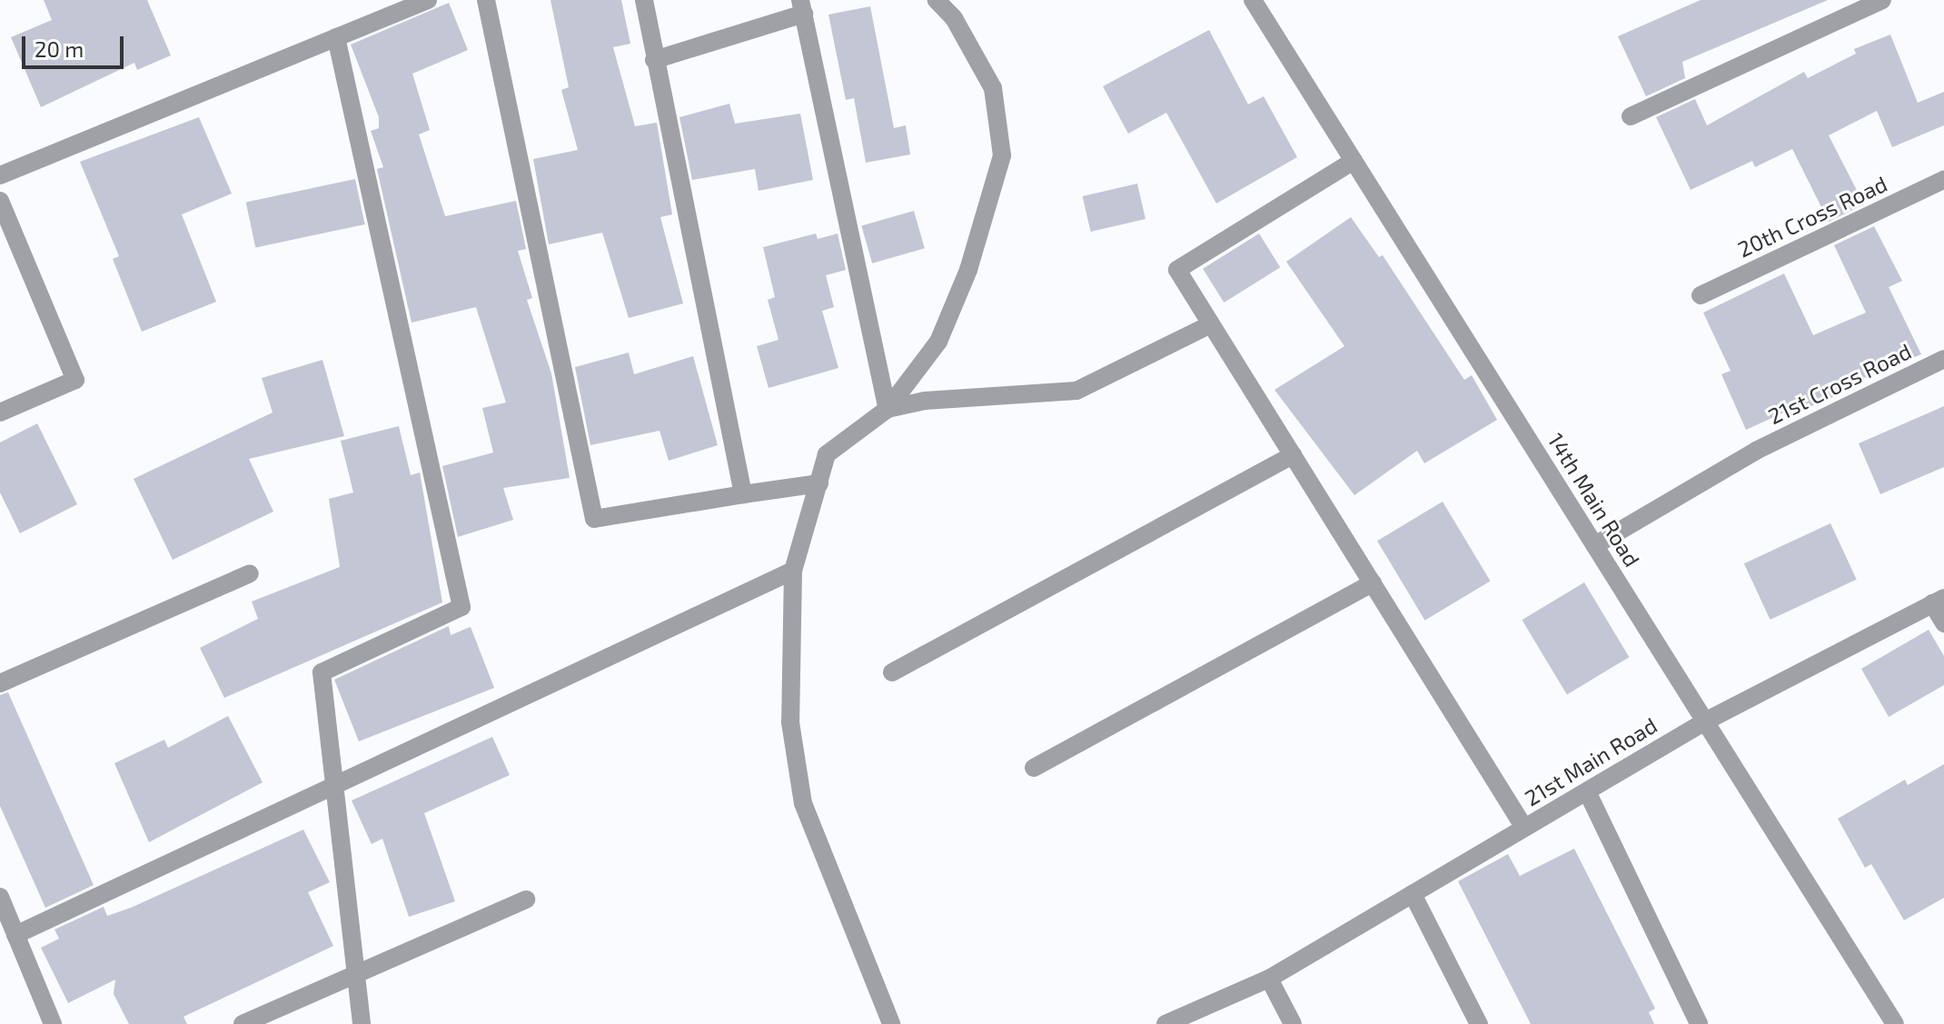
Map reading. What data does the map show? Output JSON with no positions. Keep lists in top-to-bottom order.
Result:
{
  "streets": {
    "street": [
      "20th Cross Road",
      "21st Cross Road",
      "14th Main Road",
      "21st Main Road"
    ]
  },
  "crossings": [
    ["21st Cross Road", "14th Main Road"],
    ["14th Main Road", "21st Main Road"]
  ],
  "scale_bar": "20 m"
}
